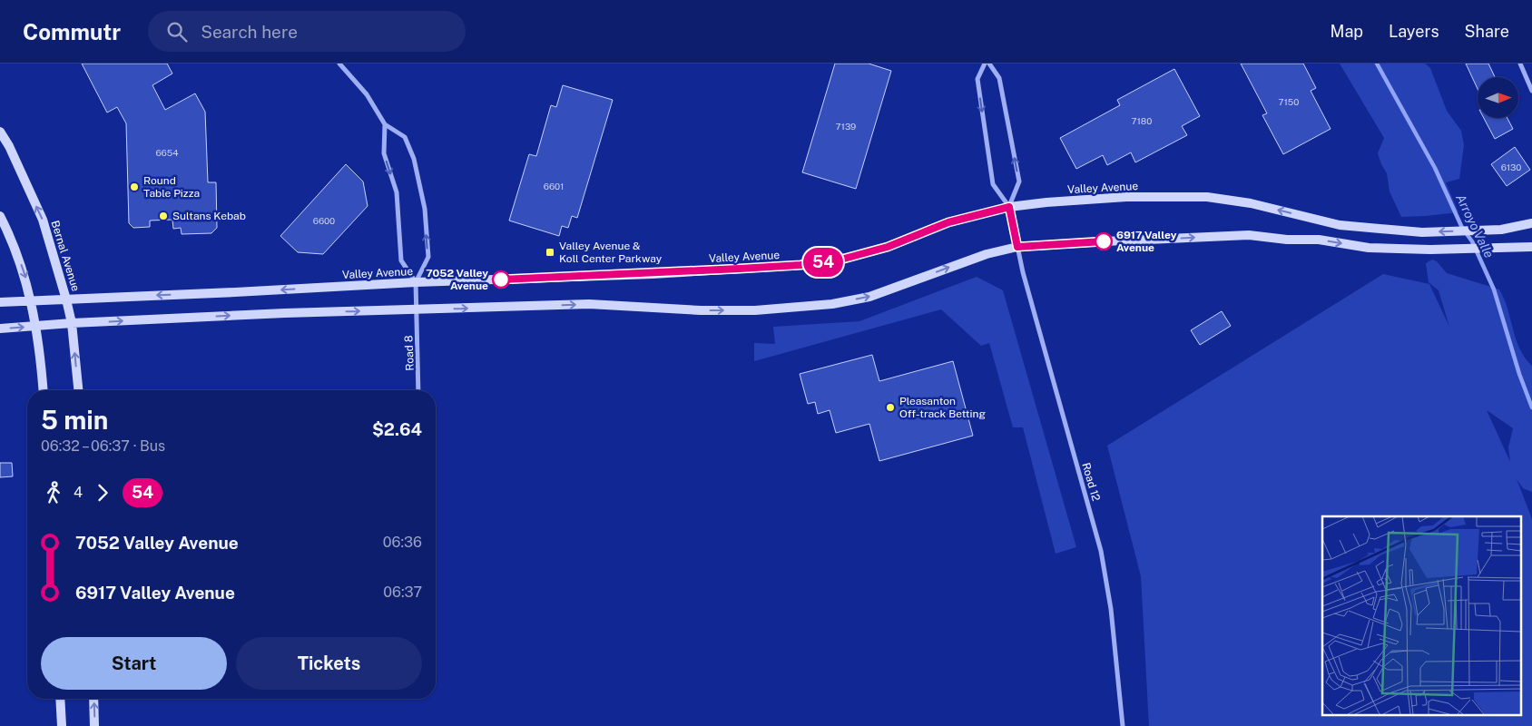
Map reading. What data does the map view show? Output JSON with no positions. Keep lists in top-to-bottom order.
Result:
{
  "streets": {
    "main road": ["Valley Avenue", "Bernal Avenue"],
    "street": ["Road 8", "Road 12"]
  },
  "crossings": [
    ["Valley Avenue", "Bernal Avenue"],
    ["Valley Avenue", "Road 8"],
    ["Valley Avenue", "Road 12"]
  ],
  "water": ["Arroyo Valle"],
  "places": {
    "other": [
      "Round Table Pizza",
      "Sultans Kebab",
      "6917 Valley Avenue",
      "7052 Valley Avenue",
      "Pleasanton Off-track Betting"
    ],
    "transit": ["Valley Avenue & Koll Center Parkway"]
  },
  "lines": ["bus line 54"],
  "house_numbers": [
    "7150",
    "7180",
    "7139",
    "6654",
    "6130",
    "6601",
    "6600"
  ],
  "north": "right",
  "page": {
    "header": "Commutr",
    "search": "Search here",
    "nav": ["Map", "Layers", "Share"],
    "on_map": "54",
    "heading": ["5 min", "06:32 – 06:37 · Bus", "$2.64"],
    "legs": ["4", "54"],
    "list": [
      {
        "name": "7052 Valley Avenue",
        "value": "06:36"
      },
      {
        "name": "6917 Valley Avenue",
        "value": "06:37"
      }
    ],
    "buttons": ["Start", "Tickets"]
  }
}
